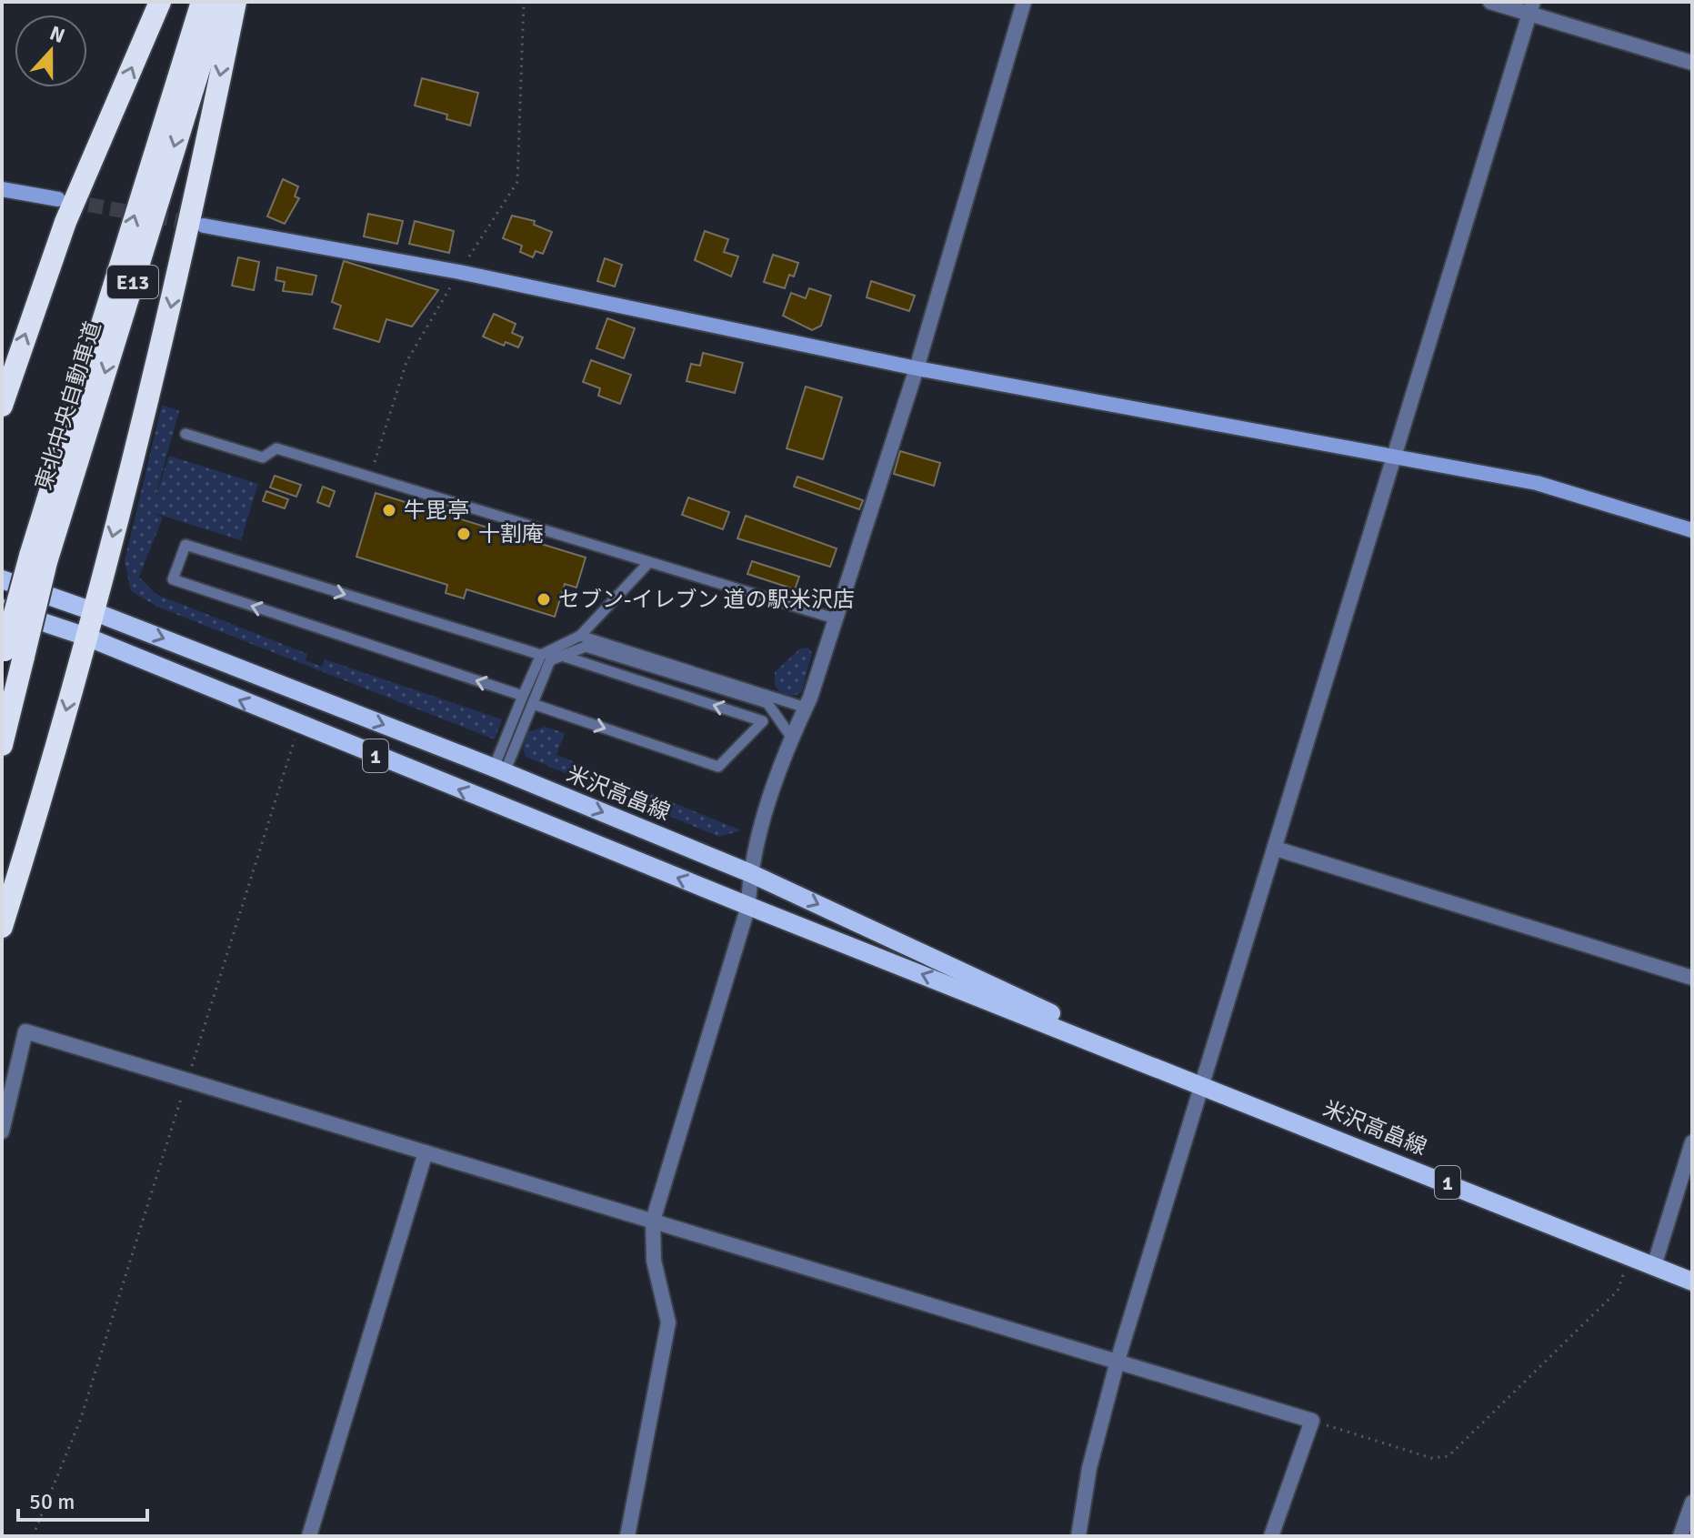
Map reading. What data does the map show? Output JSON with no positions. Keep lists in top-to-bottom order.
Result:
{
  "streets": {
    "highway": ["E13", "東北中央自動車道"],
    "main road": ["1", "米沢高畠線"]
  },
  "places": ["牛毘亭", "十割庵", "セブン-イレブン 道の駅米沢店"],
  "scale_bar": "50 m",
  "north": "top"
}
